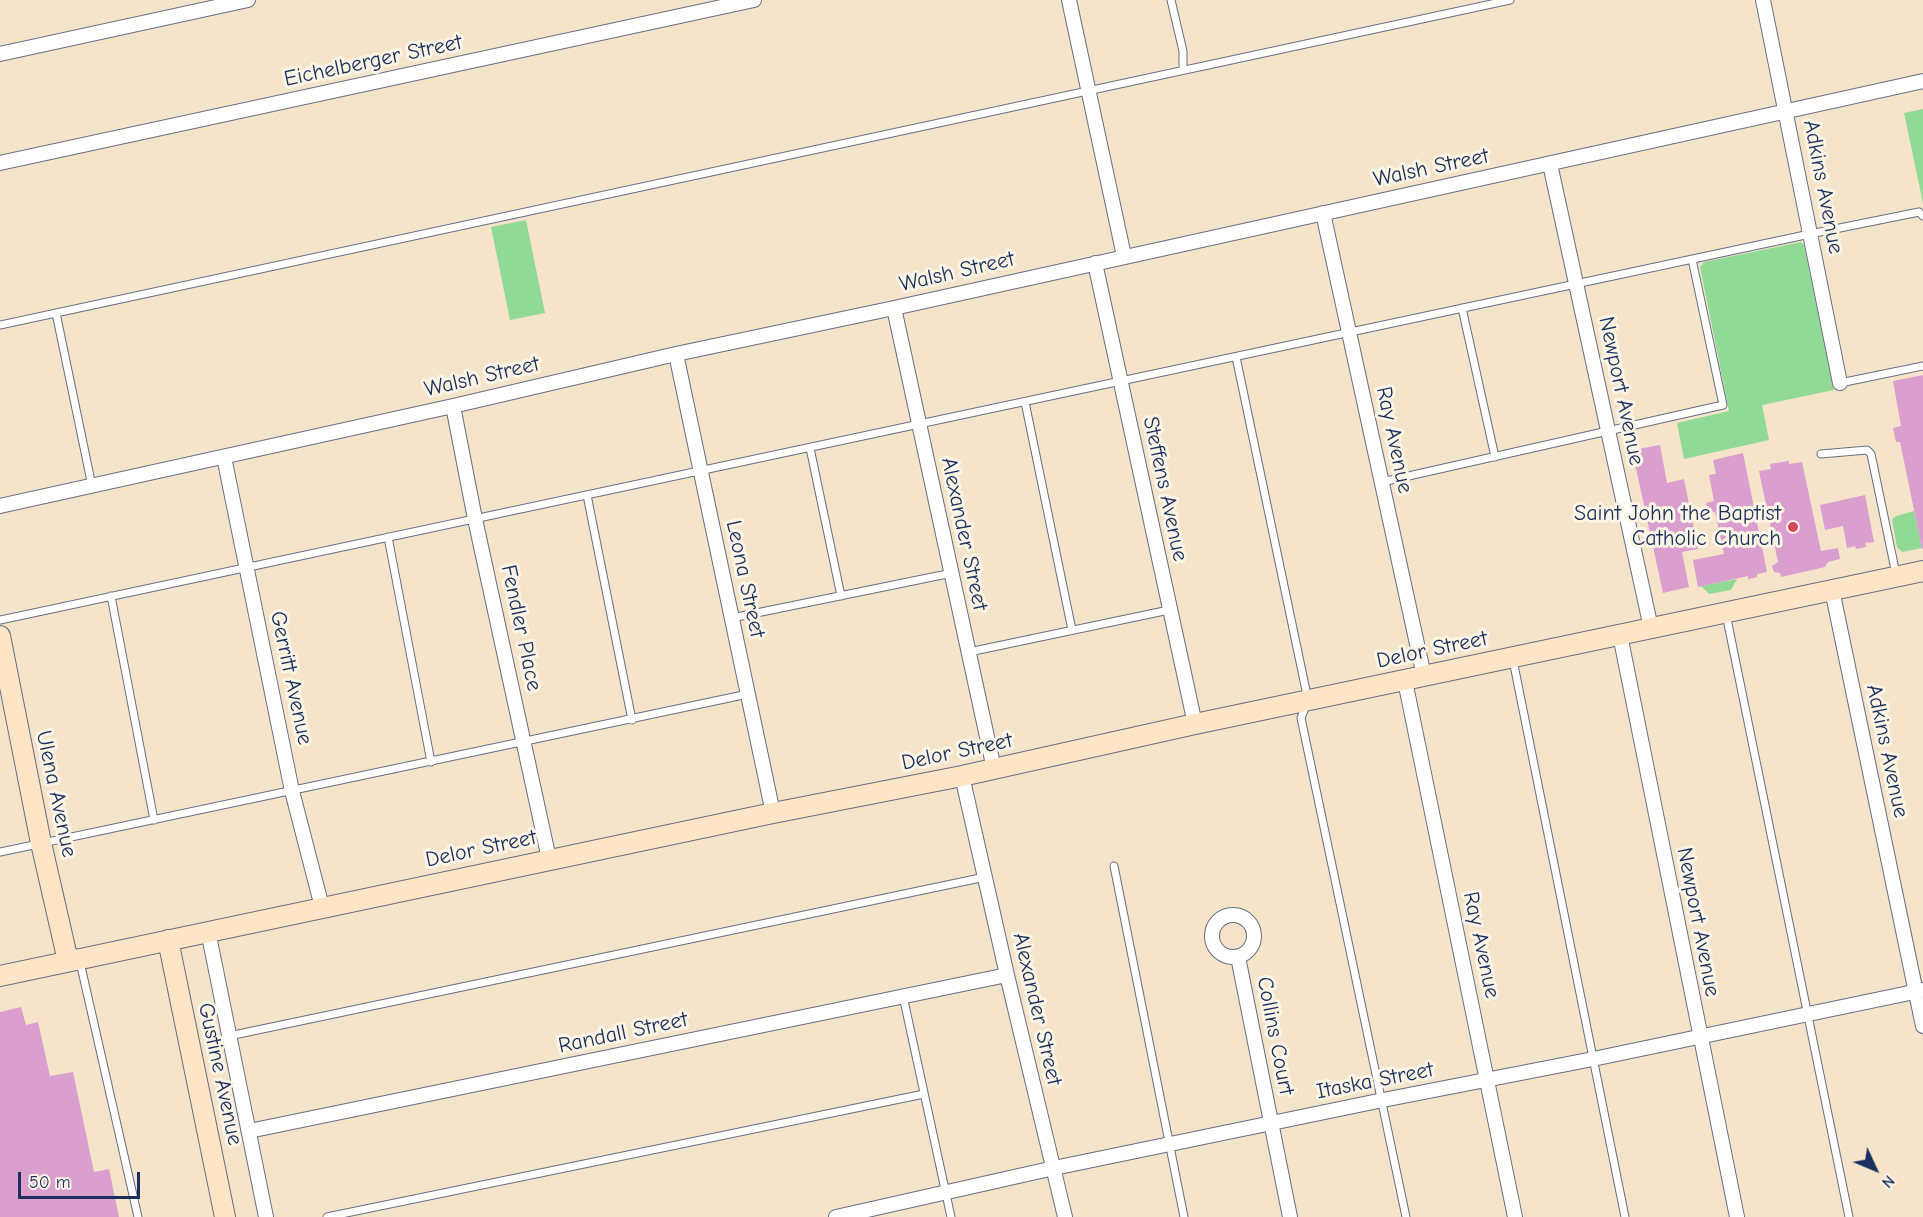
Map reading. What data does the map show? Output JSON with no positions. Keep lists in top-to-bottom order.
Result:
{
  "streets": {
    "street": [
      "Eichelberger Street",
      "Walsh Street",
      "Adkins Avenue",
      "Newport Avenue",
      "Ray Avenue",
      "Steffens Avenue",
      "Alexander Street",
      "Leona Street",
      "Fendler Place",
      "Delor Street",
      "Gerritt Avenue",
      "Ulena Avenue",
      "Randall Street",
      "Collins Court",
      "Gustine Avenue",
      "Itaska Street"
    ]
  },
  "crossings": [
    ["Walsh Street", "Adkins Avenue"],
    ["Walsh Street", "Newport Avenue"],
    ["Walsh Street", "Ray Avenue"],
    ["Walsh Street", "Steffens Avenue"],
    ["Walsh Street", "Alexander Street"],
    ["Walsh Street", "Leona Street"],
    ["Walsh Street", "Fendler Place"],
    ["Walsh Street", "Gerritt Avenue"],
    ["Adkins Avenue", "Delor Street"],
    ["Adkins Avenue", "Itaska Street"],
    ["Newport Avenue", "Delor Street"],
    ["Newport Avenue", "Itaska Street"],
    ["Ray Avenue", "Delor Street"],
    ["Ray Avenue", "Itaska Street"],
    ["Steffens Avenue", "Delor Street"],
    ["Alexander Street", "Delor Street"],
    ["Alexander Street", "Randall Street"],
    ["Alexander Street", "Itaska Street"],
    ["Leona Street", "Delor Street"],
    ["Fendler Place", "Delor Street"],
    ["Delor Street", "Gerritt Avenue"],
    ["Delor Street", "Ulena Avenue"],
    ["Delor Street", "Gustine Avenue"],
    ["Collins Court", "Itaska Street"]
  ],
  "places": ["Saint John the Baptist Catholic Church"],
  "scale_bar": "50 m",
  "north": "bottom right"
}
